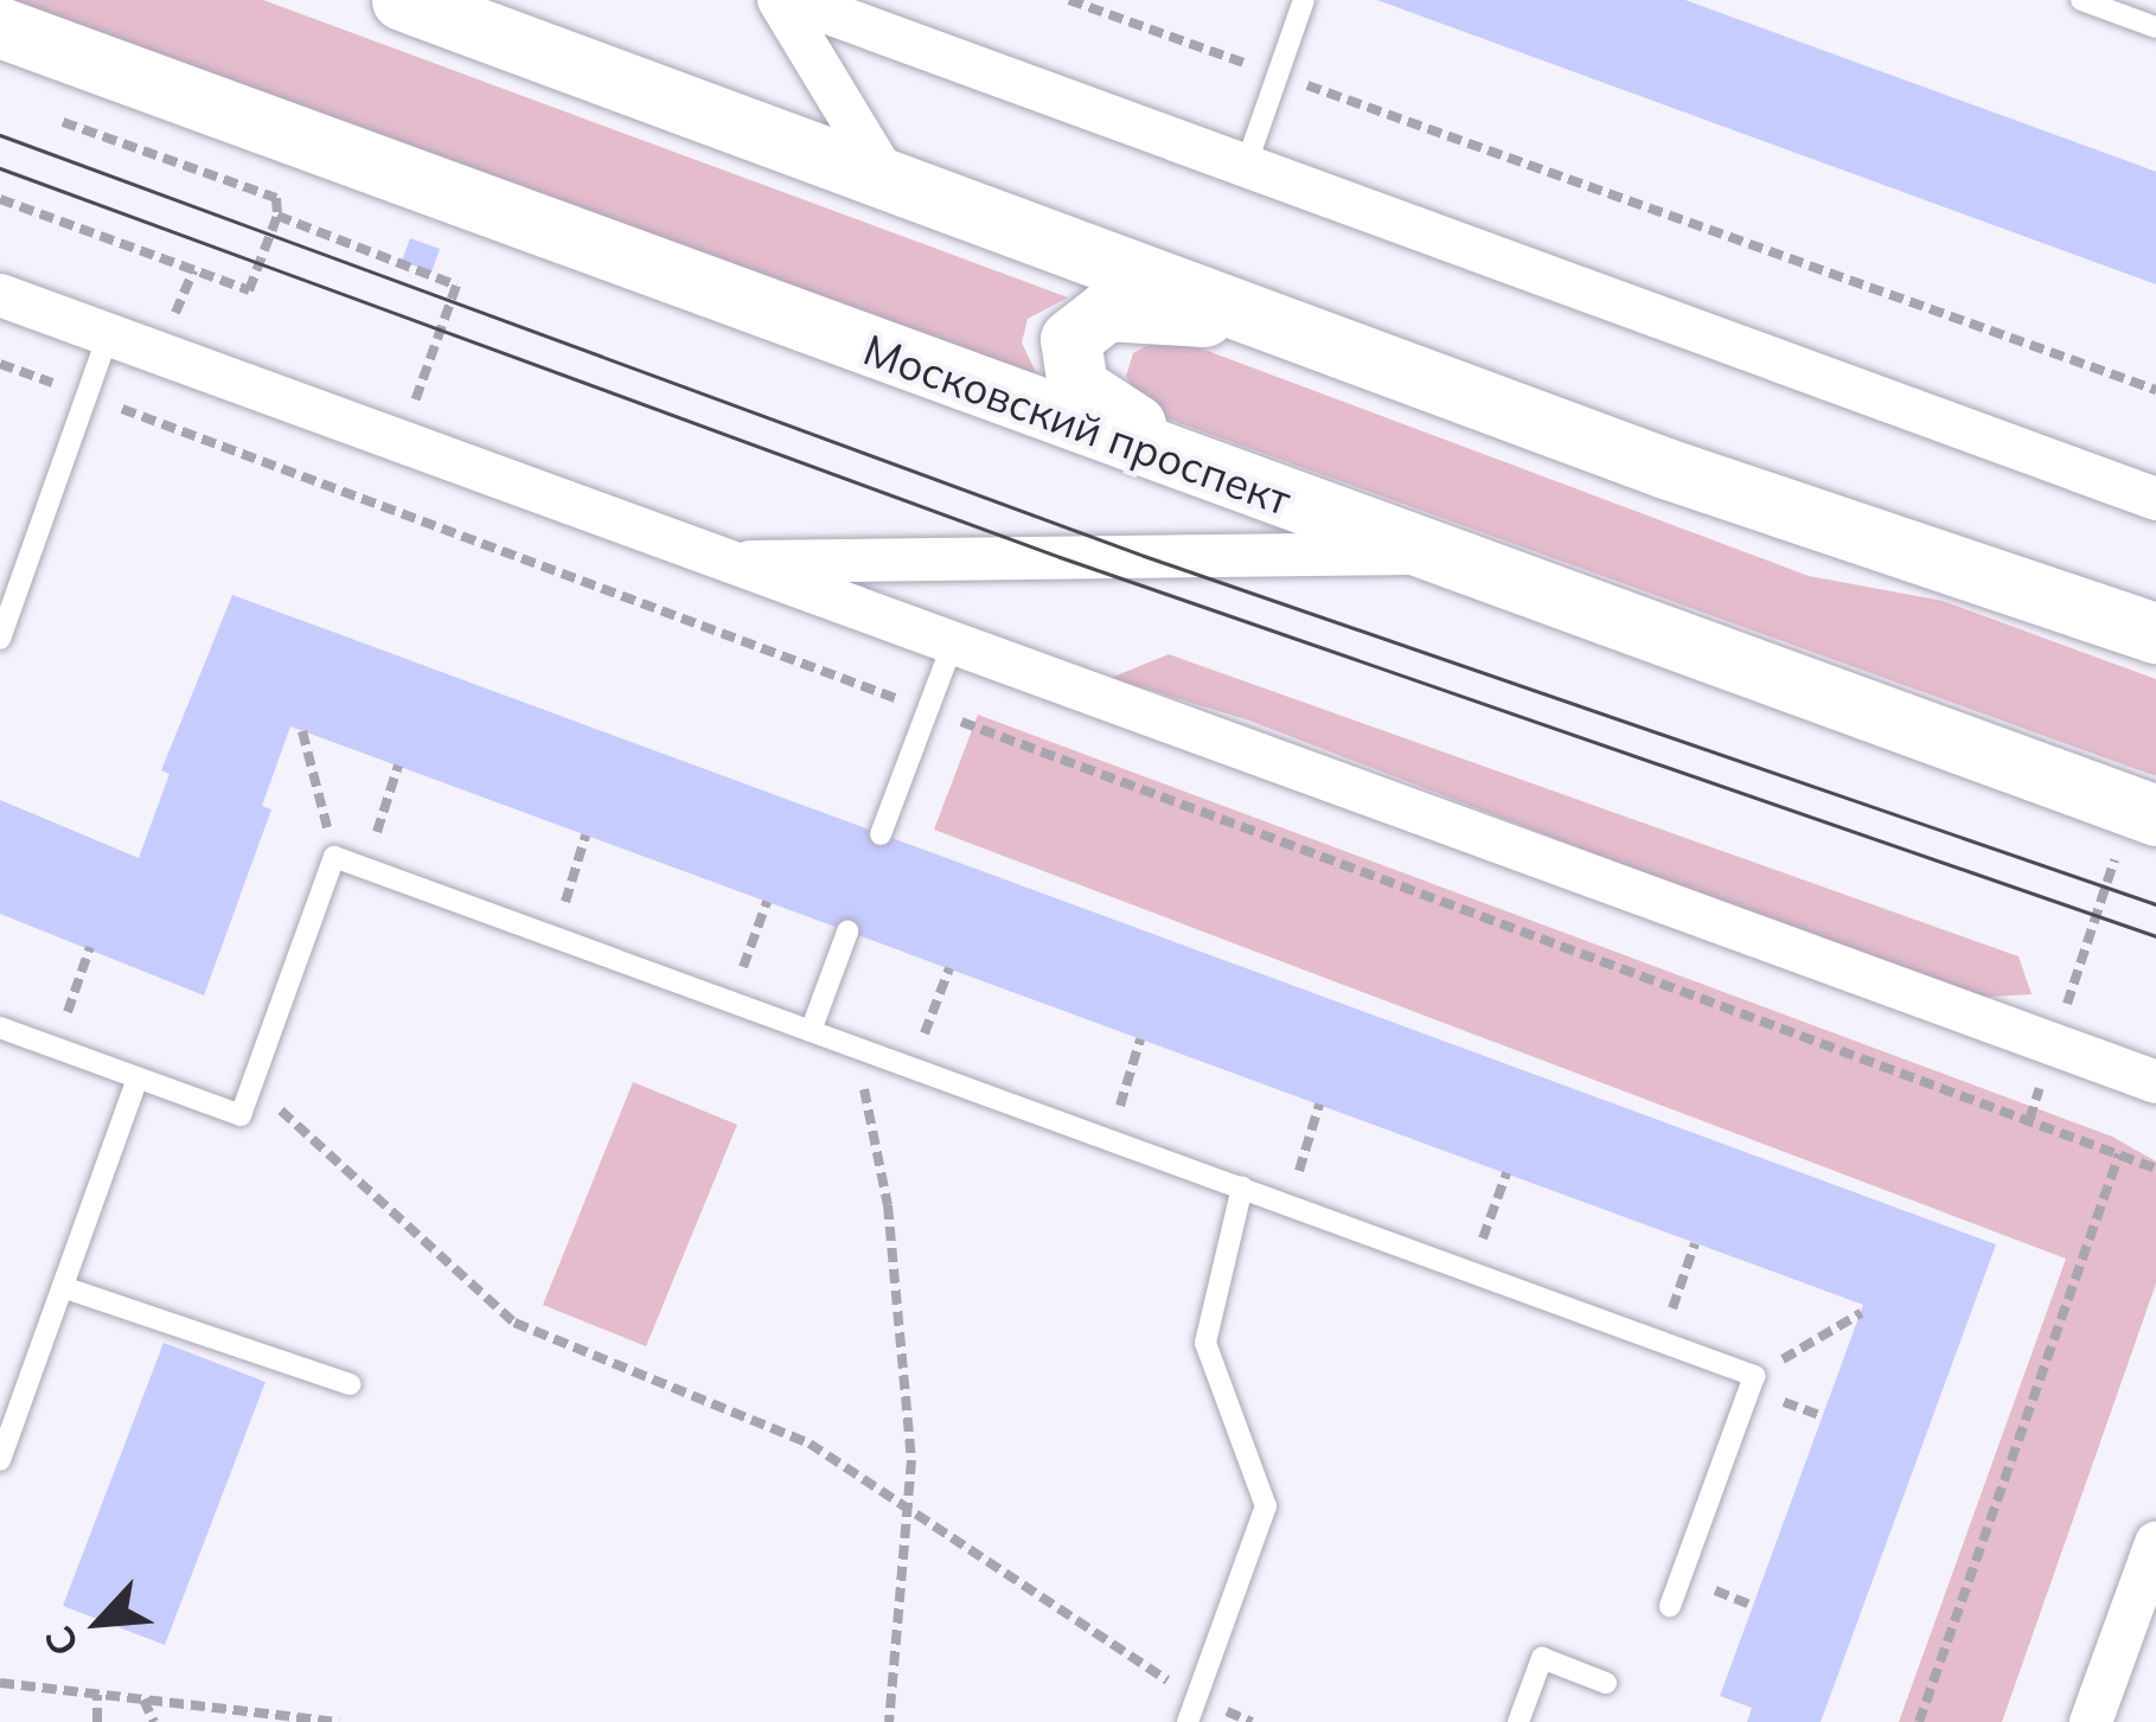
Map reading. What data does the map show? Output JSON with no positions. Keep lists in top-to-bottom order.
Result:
{
  "streets": {
    "main road": ["Московский проспект"]
  },
  "north": "bottom left"
}
